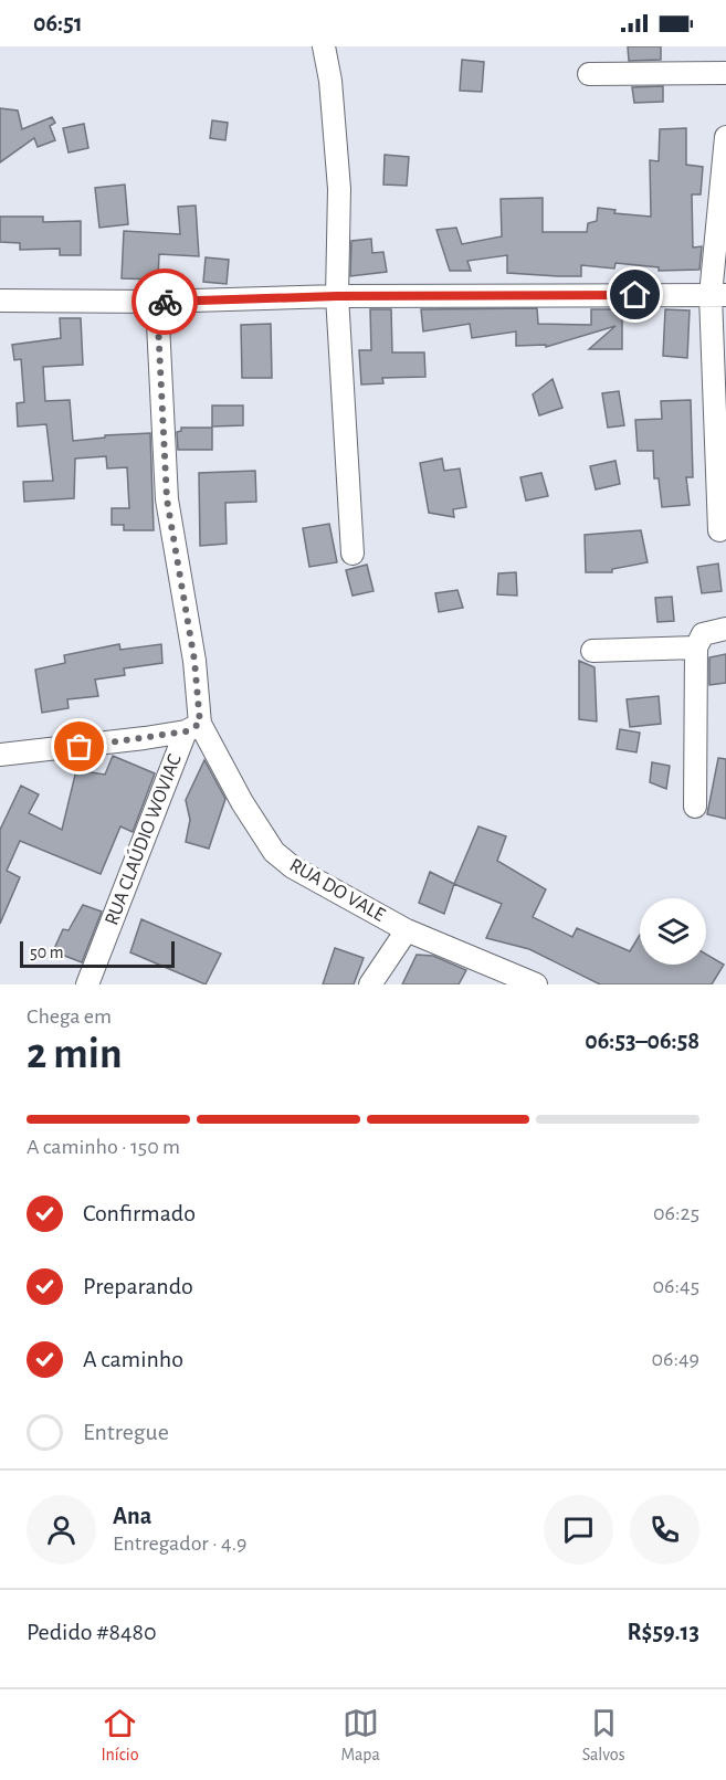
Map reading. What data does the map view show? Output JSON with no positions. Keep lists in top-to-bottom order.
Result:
{
  "streets": {
    "street": ["RUA CLAÚDIO WOVIAC", "RUA DO VALE"]
  },
  "crossings": [
    ["RUA CLAÚDIO WOVIAC", "RUA DO VALE"]
  ],
  "scale_bar": "50 m",
  "page": {
    "status": "06:51",
    "scale": "50 m",
    "heading": ["2 min", "Chega em", "06:53–06:58"],
    "panel": [
      "Ana",
      "Entregador · 4.9",
      "Pedido #8480",
      "R$59.13"
    ],
    "bar": "A caminho · 150 m",
    "list": [
      ["Confirmado", "06:25"],
      ["Preparando", "06:45"],
      ["A caminho", "06:49"],
      "Entregue"
    ],
    "tabs": ["Início", "Mapa", "Salvos"]
  }
}
